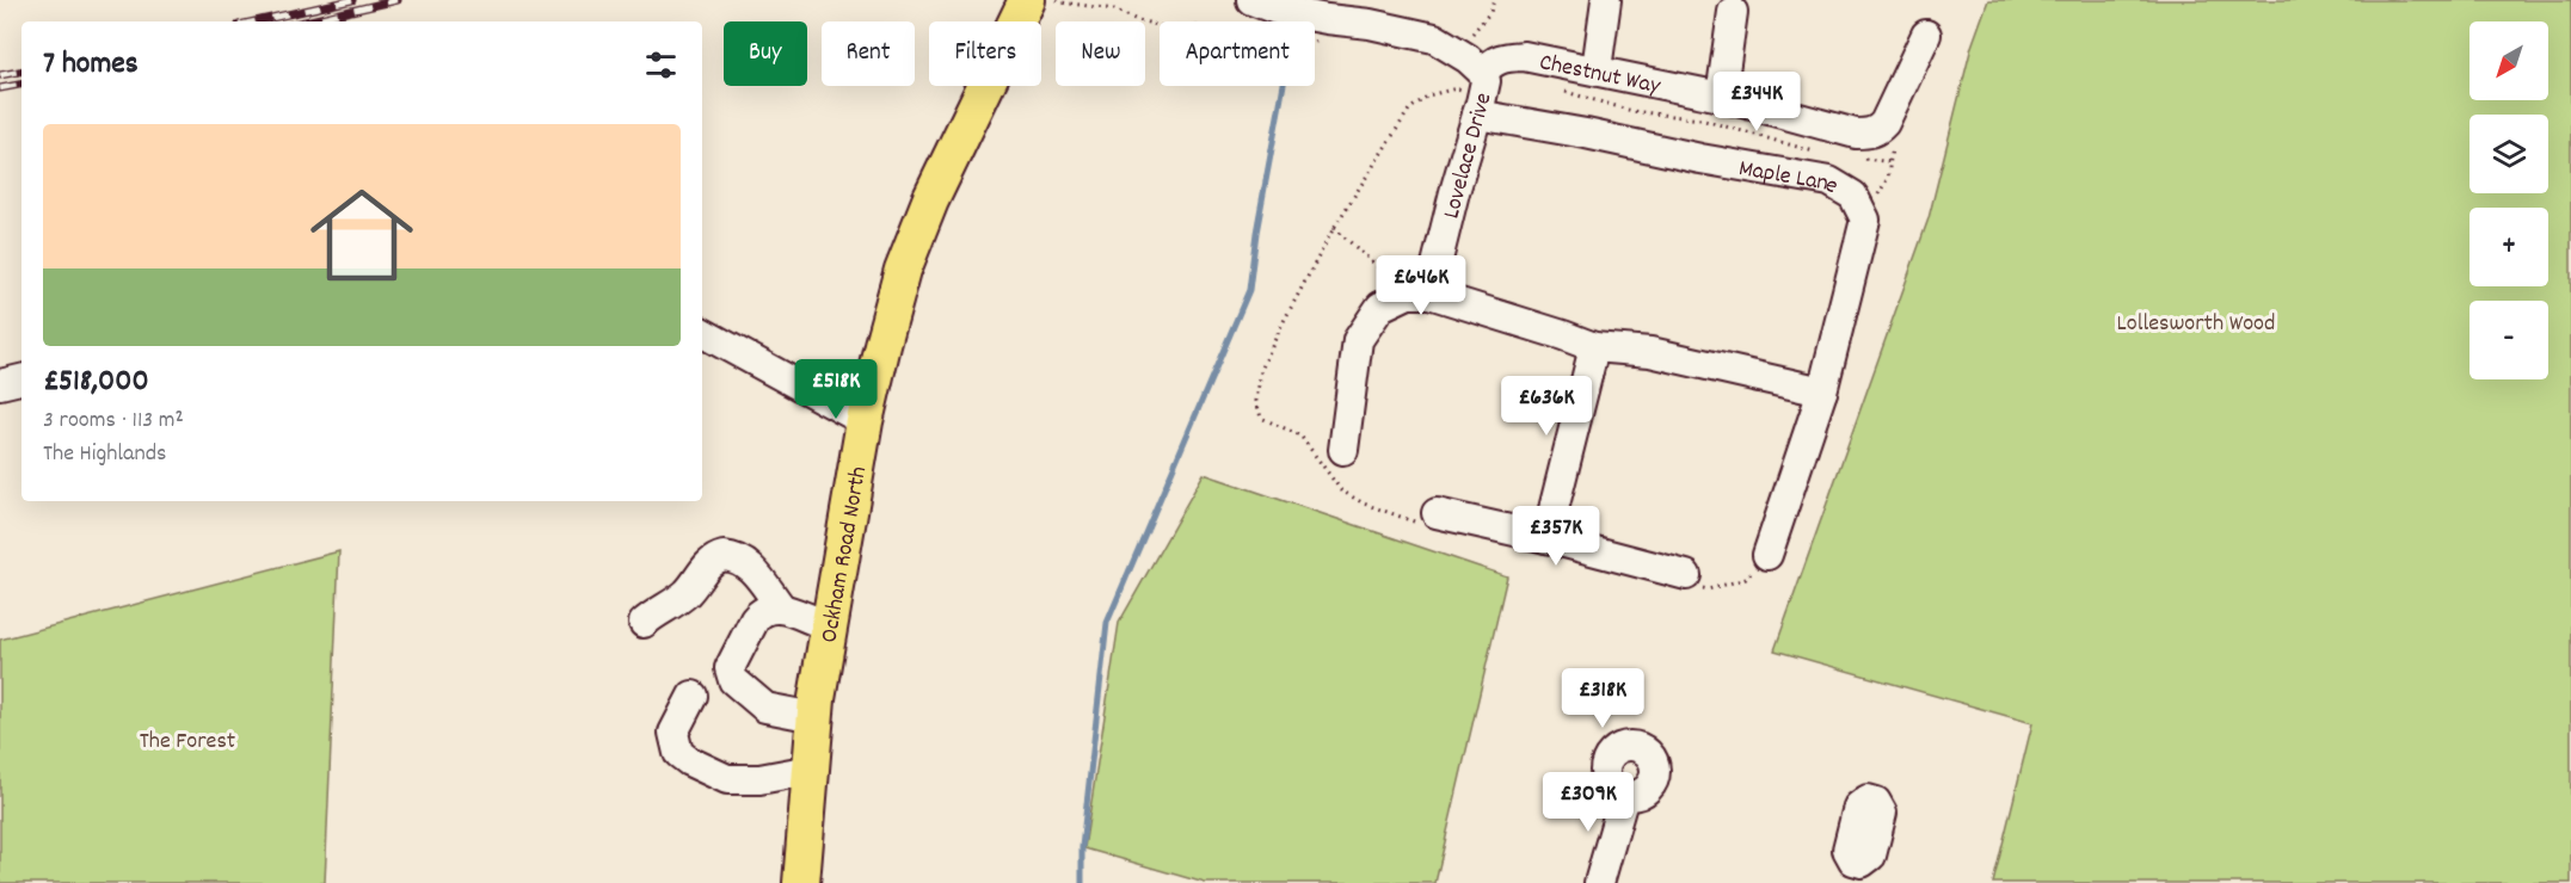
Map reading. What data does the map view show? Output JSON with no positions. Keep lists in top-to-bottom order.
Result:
{
  "streets": {
    "main road": ["Ockham Road North"],
    "street": ["Chestnut Way", "Lovelace Drive", "Maple Lane"]
  },
  "crossings": [
    ["Chestnut Way", "Lovelace Drive"],
    ["Lovelace Drive", "Maple Lane"]
  ],
  "parks": ["Lollesworth Wood", "The Forest"],
  "north": "bottom left",
  "page": {
    "map_buttons": ["+", "−"],
    "chip": [
      "Buy",
      "Rent",
      "Filters",
      "New",
      "Apartment"
    ],
    "heading": "7 homes",
    "price": [
      "£344K",
      "£646K",
      "£518K",
      "£636K",
      "£357K",
      "£318K",
      "£309K"
    ],
    "list": [
      {
        "name": "£518,000",
        "note": "3 rooms · 113 m² · The Highlands"
      }
    ]
  }
}
